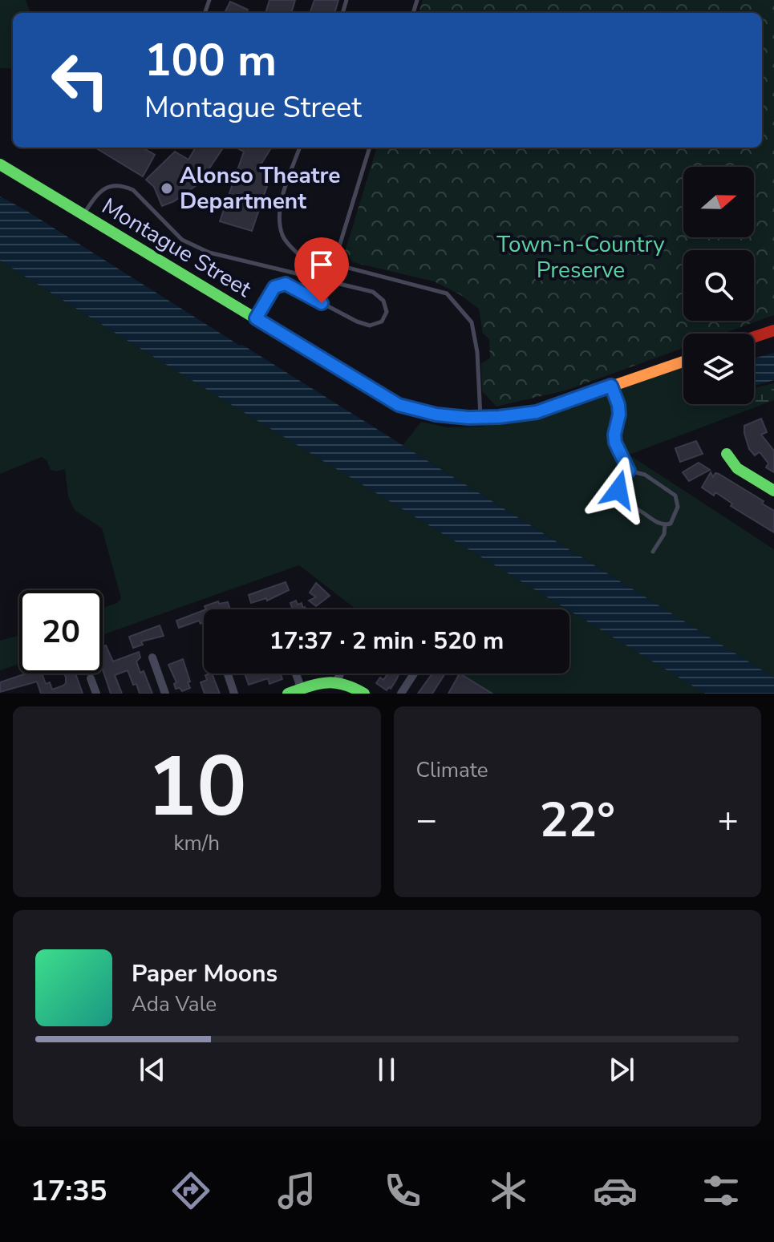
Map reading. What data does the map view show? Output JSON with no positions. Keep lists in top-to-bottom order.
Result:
{
  "streets": {
    "street": ["Montague Street"]
  },
  "parks": ["Town-n-Country Preserve"],
  "places": ["Alonso Theatre Department"],
  "north": "right",
  "page": {
    "turn": ["100 m", "Montague Street"],
    "limit": "20",
    "trip": "17:37 · 2 min · 520 m",
    "tile": [
      ["10", "km/h"],
      "Climate"
    ],
    "heat": ["−", "22°", "+"],
    "song": ["Paper Moons", "Ada Vale"],
    "tabs": "17:35"
  }
}
